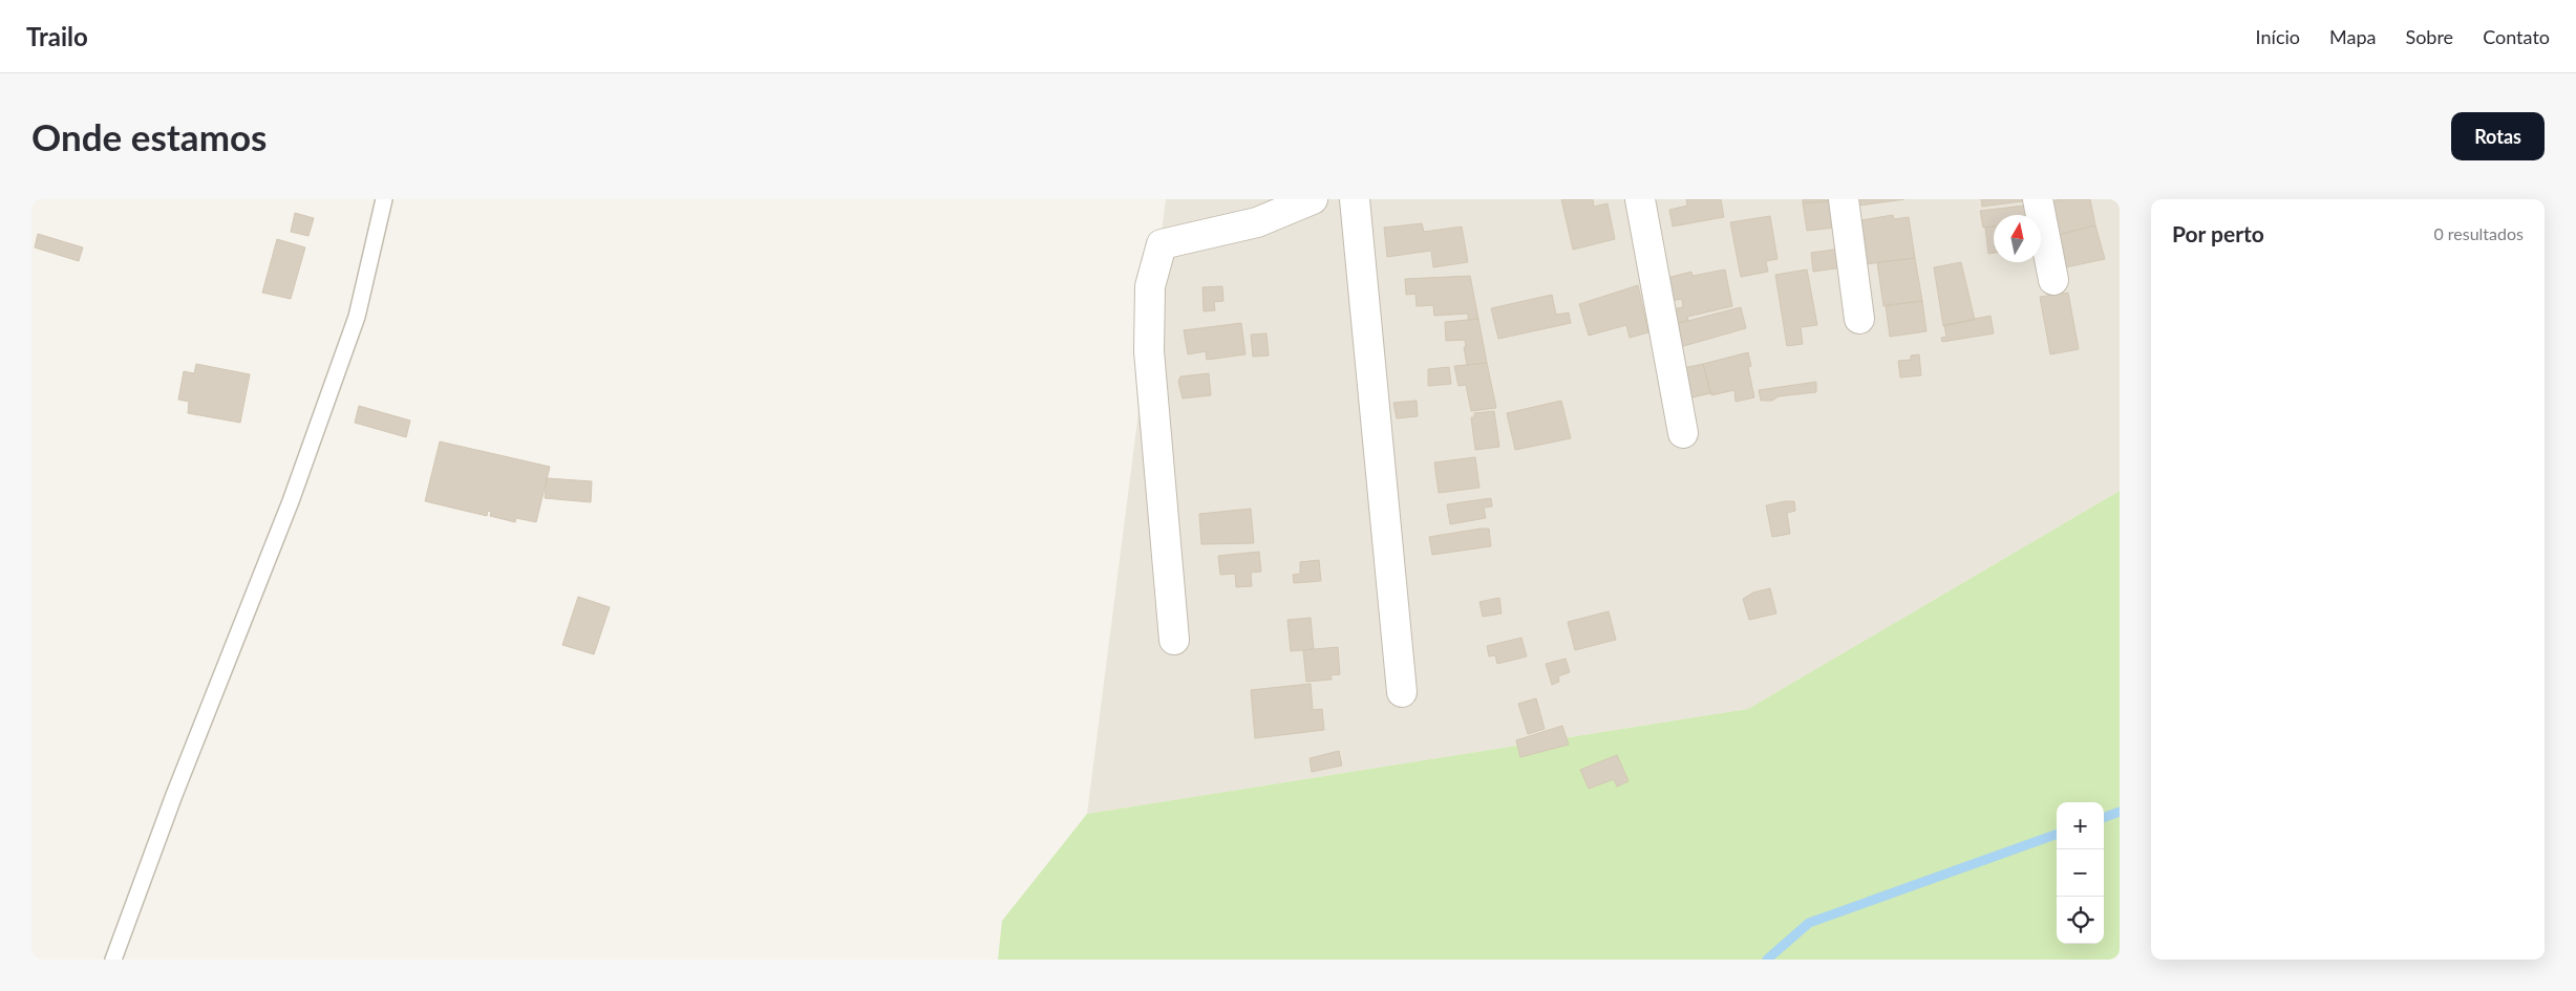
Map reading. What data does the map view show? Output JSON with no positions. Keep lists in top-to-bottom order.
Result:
{
  "north": "top",
  "page": {
    "header": "Trailo",
    "nav": [
      "Início",
      "Mapa",
      "Sobre",
      "Contato"
    ],
    "buttons": "Rotas",
    "title": "Onde estamos",
    "heading": ["Por perto", "0 resultados"],
    "map_buttons": ["+", "−"]
  }
}
